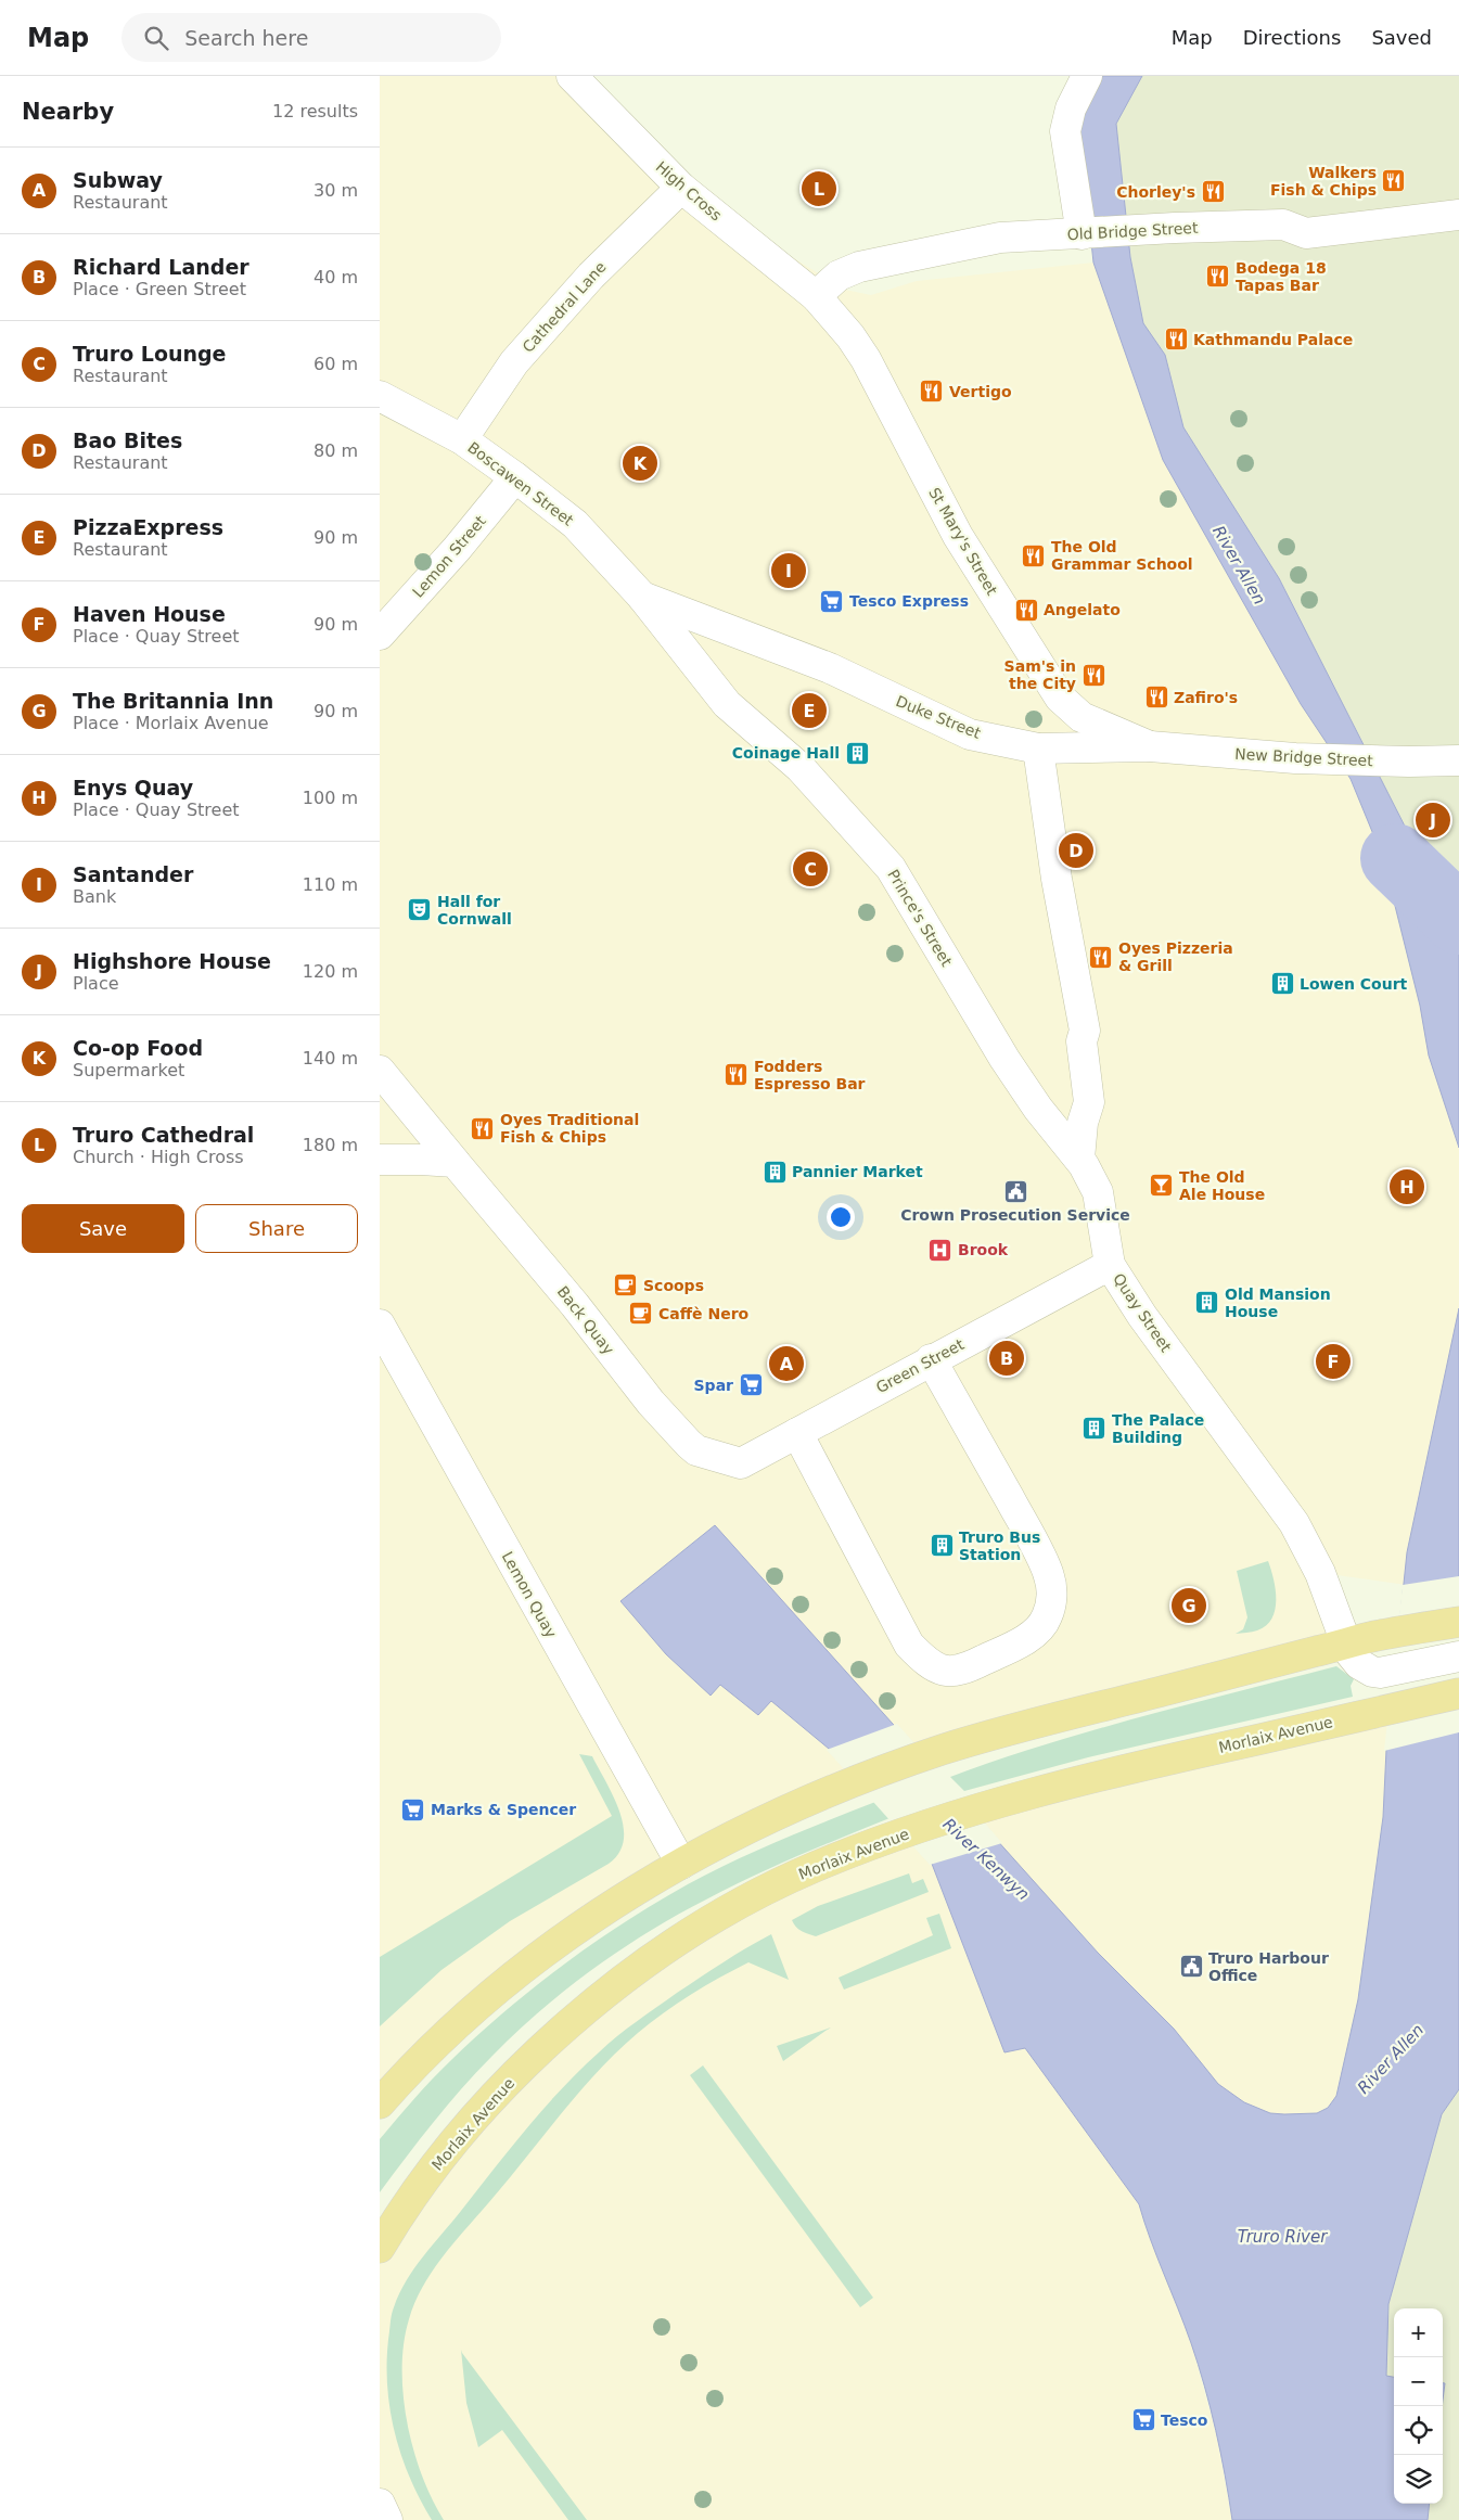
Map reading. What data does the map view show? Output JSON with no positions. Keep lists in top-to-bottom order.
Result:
{
  "streets": {
    "highway": ["Morlaix Avenue"],
    "street": [
      "High Cross",
      "Old Bridge Street",
      "Cathedral Lane",
      "Boscawen Street",
      "St Mary's Street",
      "Lemon Street",
      "Duke Street",
      "New Bridge Street",
      "Prince's Street",
      "Quay Street",
      "Back Quay",
      "Green Street",
      "Lemon Quay"
    ]
  },
  "crossings": [
    ["High Cross", "Old Bridge Street"],
    ["High Cross", "Cathedral Lane"],
    ["High Cross", "St Mary's Street"],
    ["Old Bridge Street", "St Mary's Street"],
    ["Cathedral Lane", "Boscawen Street"],
    ["Boscawen Street", "Lemon Street"],
    ["Boscawen Street", "Duke Street"],
    ["Boscawen Street", "Prince's Street"],
    ["St Mary's Street", "Duke Street"],
    ["St Mary's Street", "New Bridge Street"],
    ["Duke Street", "New Bridge Street"],
    ["Prince's Street", "Quay Street"],
    ["Quay Street", "Green Street"],
    ["Back Quay", "Green Street"]
  ],
  "water": ["River Allen", "River Kenwyn", "Truro River"],
  "places": {
    "restaurant": [
      "Walkers Fish & Chips",
      "Chorley's",
      "Bodega 18 Tapas Bar",
      "Kathmandu Palace",
      "Vertigo",
      "The Old Grammar School",
      "Angelato",
      "Sam's in the City",
      "Zafiro's",
      "Oyes Pizzeria & Grill",
      "Fodders Espresso Bar",
      "Oyes Traditional Fish & Chips"
    ],
    "supermarket": [
      "Tesco Express",
      "Spar",
      "Marks & Spencer",
      "Tesco"
    ],
    "building": [
      "Coinage Hall",
      "Lowen Court",
      "Pannier Market",
      "Old Mansion House",
      "The Palace Building",
      "Truro Bus Station"
    ],
    "theatre": ["Hall for Cornwall"],
    "bar": ["The Old Ale House"],
    "public building": ["Crown Prosecution Service", "Truro Harbour Office"],
    "hospital": ["Brook"],
    "cafe": ["Scoops", "Caffè Nero"]
  },
  "page": {
    "header": "Map",
    "search": "Search here",
    "nav": ["Map", "Directions", "Saved"],
    "heading": ["Nearby", "12 results"],
    "list": [
      {
        "mark": "A",
        "name": "Subway",
        "note": "Restaurant",
        "value": "30 m"
      },
      {
        "mark": "B",
        "name": "Richard Lander",
        "note": "Place · Green Street",
        "value": "40 m"
      },
      {
        "mark": "C",
        "name": "Truro Lounge",
        "note": "Restaurant",
        "value": "60 m"
      },
      {
        "mark": "D",
        "name": "Bao Bites",
        "note": "Restaurant",
        "value": "80 m"
      },
      {
        "mark": "E",
        "name": "PizzaExpress",
        "note": "Restaurant",
        "value": "90 m"
      },
      {
        "mark": "F",
        "name": "Haven House",
        "note": "Place · Quay Street",
        "value": "90 m"
      },
      {
        "mark": "G",
        "name": "The Britannia Inn",
        "note": "Place · Morlaix Avenue",
        "value": "90 m"
      },
      {
        "mark": "H",
        "name": "Enys Quay",
        "note": "Place · Quay Street",
        "value": "100 m"
      },
      {
        "mark": "I",
        "name": "Santander",
        "note": "Bank",
        "value": "110 m"
      },
      {
        "mark": "J",
        "name": "Highshore House",
        "note": "Place",
        "value": "120 m"
      },
      {
        "mark": "K",
        "name": "Co-op Food",
        "note": "Supermarket",
        "value": "140 m"
      },
      {
        "mark": "L",
        "name": "Truro Cathedral",
        "note": "Church · High Cross",
        "value": "180 m"
      }
    ],
    "pins": [
      "L",
      "K",
      "I",
      "E",
      "J",
      "D",
      "C",
      "H",
      "B",
      "F",
      "A",
      "G"
    ],
    "buttons": ["Save", "Share"],
    "map_buttons": ["+", "−"]
  }
}
